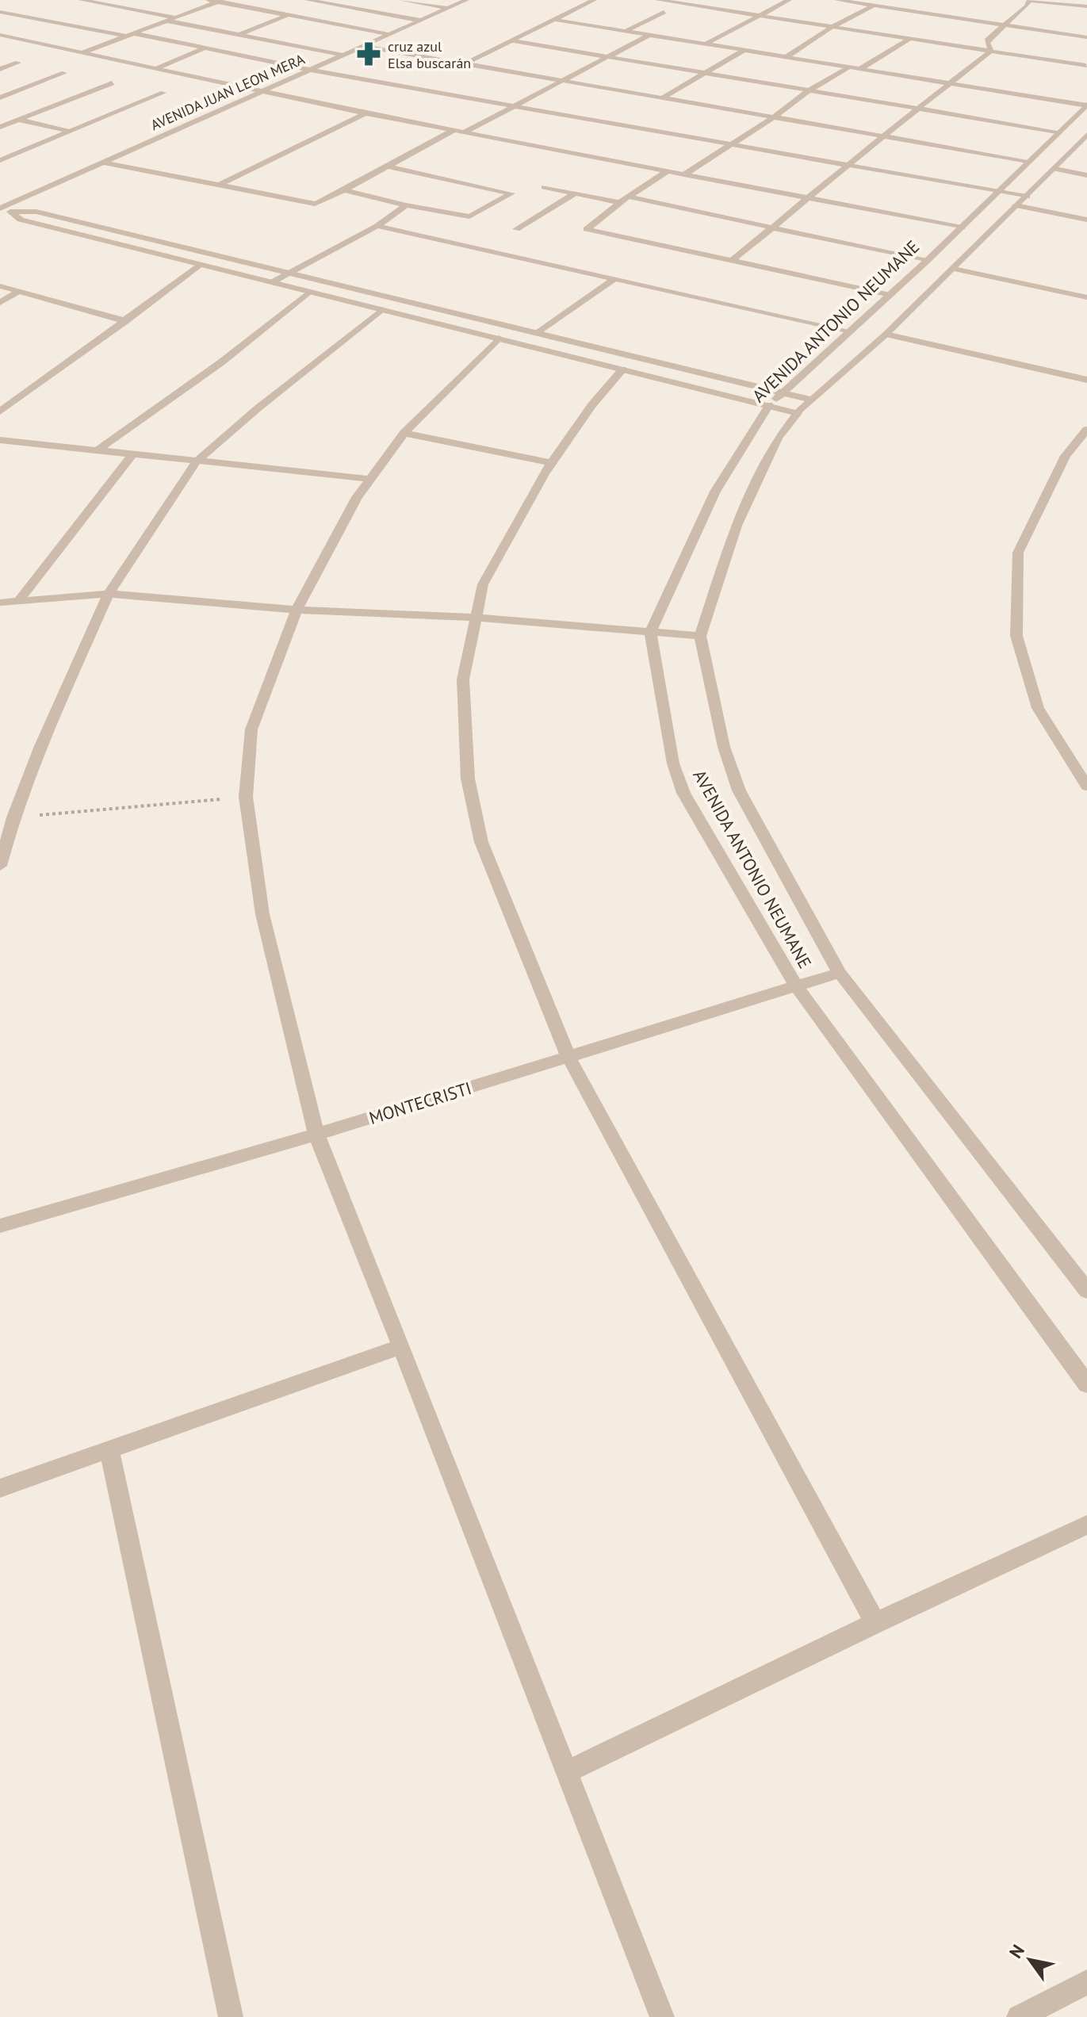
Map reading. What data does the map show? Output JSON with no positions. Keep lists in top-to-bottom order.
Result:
{
  "streets": {
    "street": ["AVENIDA JUAN LEON MERA", "AVENIDA ANTONIO NEUMANE", "MONTECRISTI"]
  },
  "crossings": [
    ["AVENIDA ANTONIO NEUMANE", "MONTECRISTI"]
  ],
  "places": {
    "pharmacy": ["cruz azul Elsa buscarán"]
  },
  "north": "top left"
}
